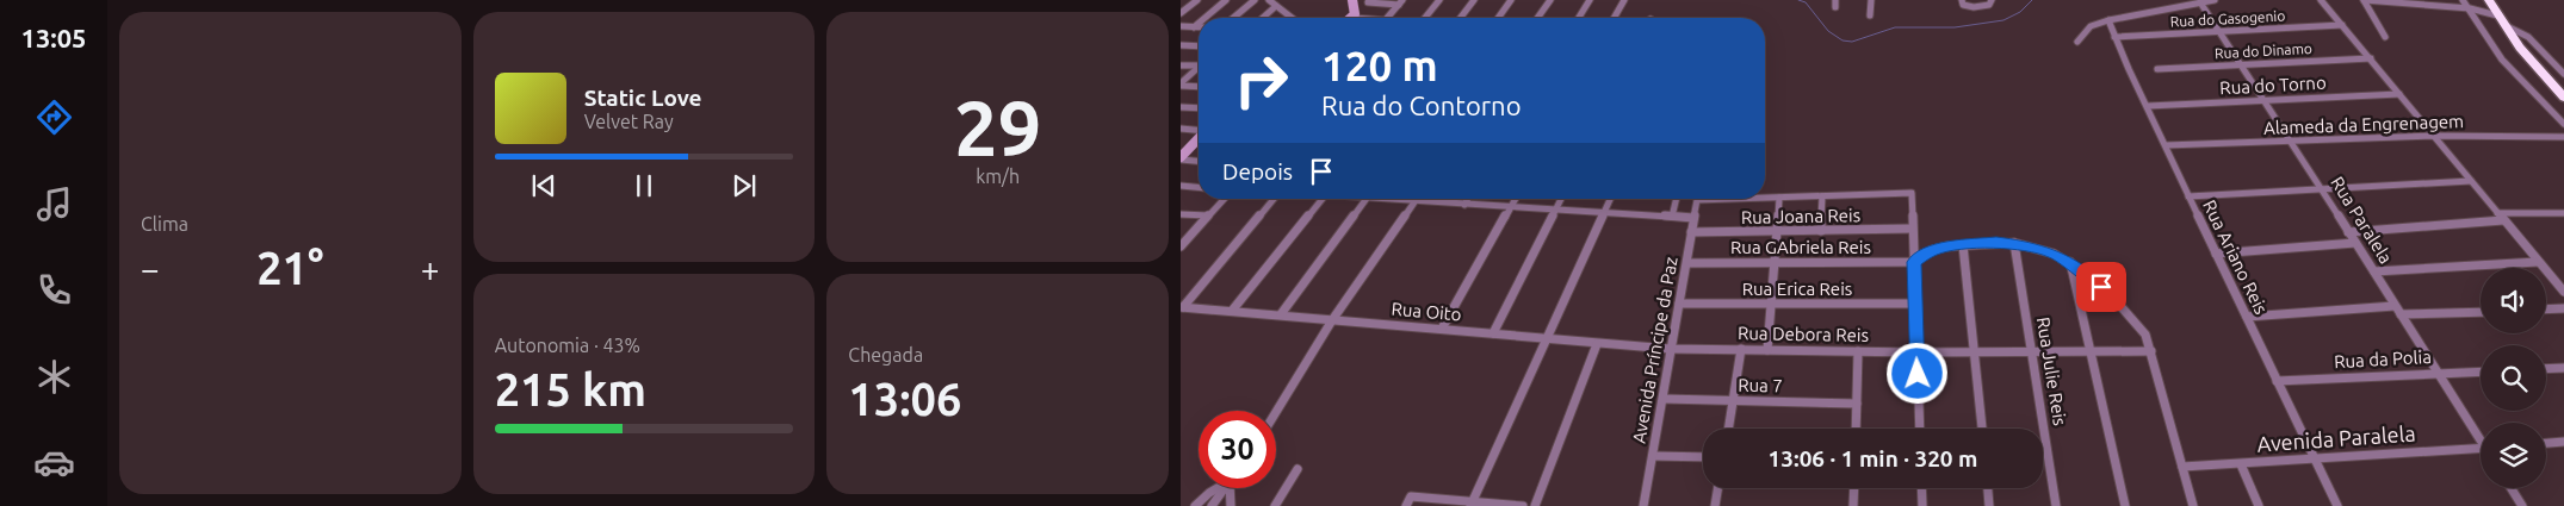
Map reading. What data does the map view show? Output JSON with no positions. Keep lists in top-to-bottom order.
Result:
{
  "streets": {
    "street": [
      "Rua do Gasogenio",
      "Rua do Dinamo",
      "Rua do Torno",
      "Alameda da Engrenagem",
      "Rua Joana Reis",
      "Rua Paralela",
      "Rua GAbriela Reis",
      "Rua Ariano Reis",
      "Rua Erica Reis",
      "Rua Oito",
      "Rua Debora Reis",
      "Avenida Príncipe da Paz",
      "Rua da Polia",
      "Rua Julie Reis",
      "Rua 7",
      "Avenida Paralela"
    ]
  },
  "crossings": [
    ["Rua do Gasogenio", "Rua Paralela"],
    ["Rua do Gasogenio", "Rua Ariano Reis"],
    ["Rua do Dinamo", "Rua Paralela"],
    ["Rua do Torno", "Rua Paralela"],
    ["Rua do Torno", "Rua Ariano Reis"],
    ["Alameda da Engrenagem", "Rua Paralela"],
    ["Alameda da Engrenagem", "Rua Ariano Reis"],
    ["Rua Joana Reis", "Avenida Príncipe da Paz"],
    ["Rua Paralela", "Rua da Polia"],
    ["Rua GAbriela Reis", "Avenida Príncipe da Paz"],
    ["Rua Ariano Reis", "Rua da Polia"],
    ["Rua Ariano Reis", "Avenida Paralela"],
    ["Rua Erica Reis", "Avenida Príncipe da Paz"],
    ["Rua Oito", "Rua Debora Reis"],
    ["Rua Oito", "Avenida Príncipe da Paz"],
    ["Rua Debora Reis", "Avenida Príncipe da Paz"],
    ["Rua Debora Reis", "Rua Julie Reis"],
    ["Avenida Príncipe da Paz", "Rua 7"]
  ],
  "page": {
    "tabs": "13:05",
    "tile": [
      "Clima",
      ["29", "km/h"],
      ["Autonomia · 43%", "215 km"],
      ["Chegada", "13:06"]
    ],
    "turn": ["120 m", "Rua do Contorno"],
    "song": ["Static Love", "Velvet Ray"],
    "then": "Depois",
    "heat": ["−", "21°", "+"],
    "limit": "30",
    "trip": "13:06 · 1 min · 320 m"
  }
}
